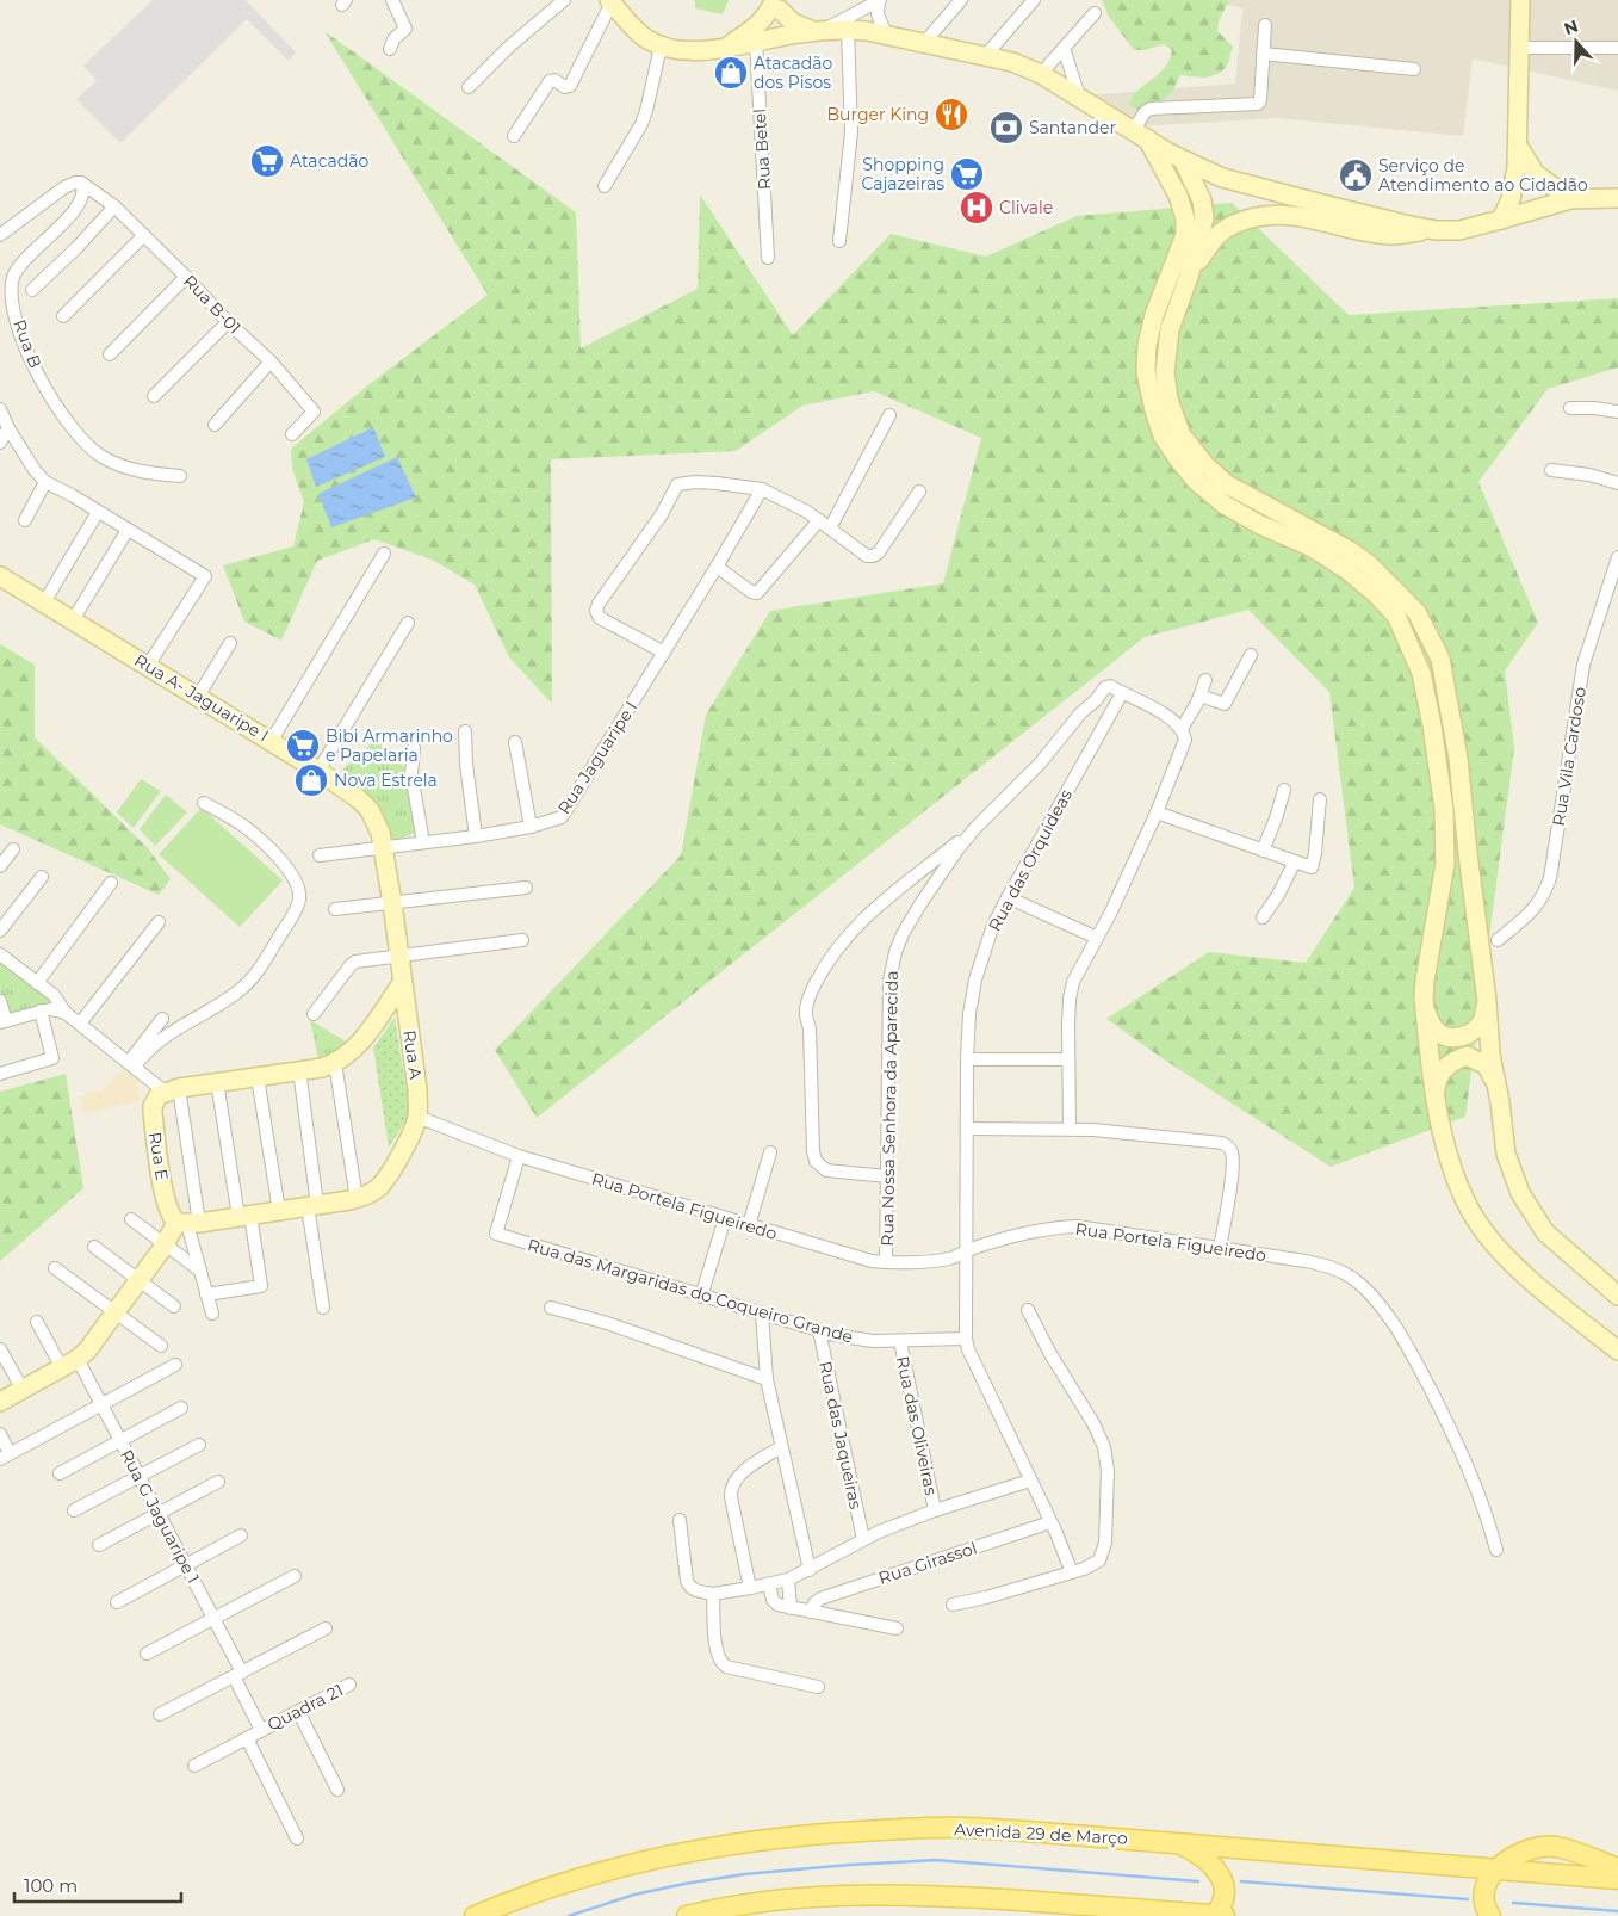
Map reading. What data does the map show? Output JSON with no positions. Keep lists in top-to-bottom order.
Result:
{
  "streets": {
    "main road": [
      "Rua A- Jaguaripe I",
      "Rua A",
      "Rua E",
      "Avenida 29 de Março"
    ],
    "street": [
      "Rua Betel",
      "Rua B-01",
      "Rua B",
      "Rua Vila Cardoso",
      "Rua Jaguaripe I",
      "Rua das Orquideas",
      "Rua Nossa Senhora da Aparecida",
      "Rua Portela Figueiredo",
      "Rua das Margaridas do Coqueiro Grande",
      "Rua das Oliveiras",
      "Rua das Jaqueiras",
      "Rua G Jaguaripe 1",
      "Rua Girassol",
      "Quadra 21"
    ]
  },
  "crossings": [
    ["Rua B-01", "Rua B"],
    ["Rua A- Jaguaripe I", "Rua Jaguaripe I"],
    ["Rua A- Jaguaripe I", "Rua A"],
    ["Rua das Orquideas", "Rua Nossa Senhora da Aparecida"],
    ["Rua das Orquideas", "Rua Portela Figueiredo"],
    ["Rua das Orquideas", "Rua das Margaridas do Coqueiro Grande"],
    ["Rua das Orquideas", "Rua Girassol"],
    ["Rua A", "Rua E"],
    ["Rua A", "Rua Portela Figueiredo"],
    ["Rua Nossa Senhora da Aparecida", "Rua Portela Figueiredo"],
    ["Rua Portela Figueiredo", "Rua das Margaridas do Coqueiro Grande"],
    ["Rua das Margaridas do Coqueiro Grande", "Rua das Oliveiras"],
    ["Rua das Margaridas do Coqueiro Grande", "Rua das Jaqueiras"],
    ["Rua G Jaguaripe 1", "Quadra 21"]
  ],
  "places": {
    "shop": ["Atacadão dos Pisos", "Nova Estrela"],
    "restaurant": ["Burger King"],
    "bank": ["Santander"],
    "supermarket": ["Atacadão", "Shopping Cajazeiras", "Bibi Armarinho e Papelaria"],
    "public building": ["Serviço de Atendimento ao Cidadão"],
    "hospital": ["Clivale"]
  },
  "scale_bar": "100 m",
  "north": "top"
}
